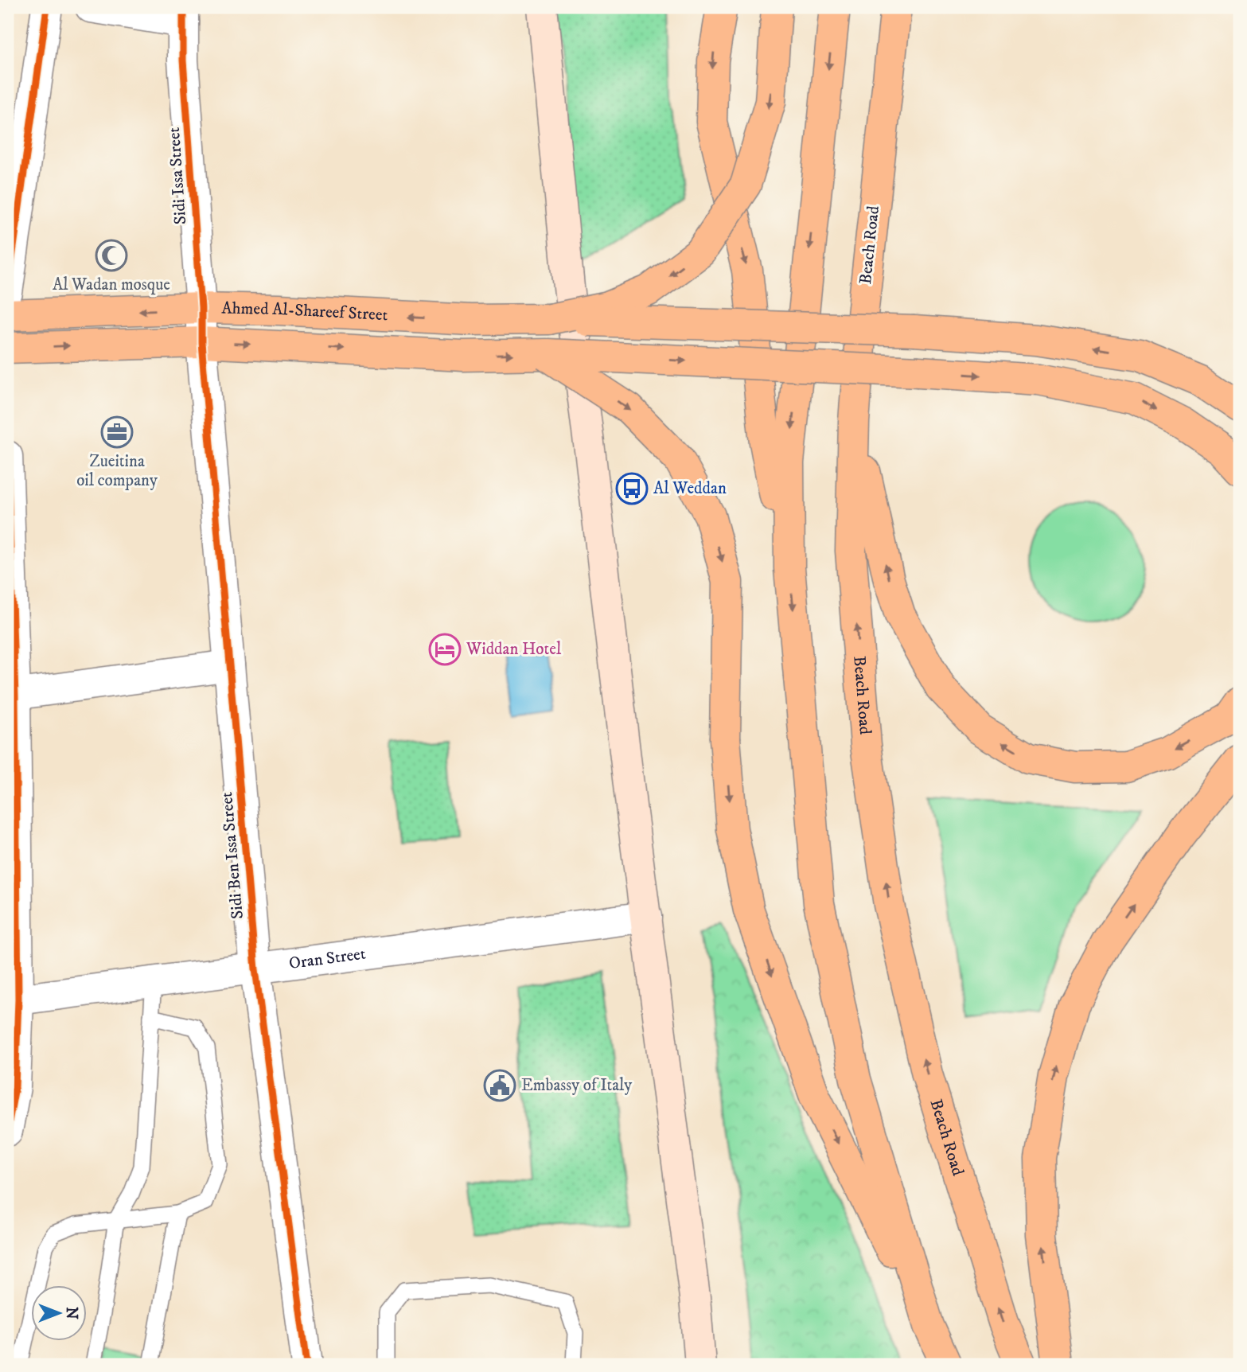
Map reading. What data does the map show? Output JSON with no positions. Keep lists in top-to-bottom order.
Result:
{
  "streets": {
    "highway": ["Beach Road", "Ahmed Al-Shareef Street"],
    "street": ["Sidi Issa Street", "Sidi Ben Issa Street", "Oran Street"]
  },
  "crossings": [
    ["Sidi Issa Street", "Ahmed Al-Shareef Street"],
    ["Sidi Issa Street", "Sidi Ben Issa Street"],
    ["Ahmed Al-Shareef Street", "Sidi Ben Issa Street"],
    ["Sidi Ben Issa Street", "Oran Street"]
  ],
  "places": {
    "mosque": ["Al Wadan mosque"],
    "office": ["Zueitina oil company"],
    "bus stop": ["Al Weddan"],
    "hotel": ["Widdan Hotel"],
    "public building": ["Embassy of Italy"]
  },
  "north": "right"
}
